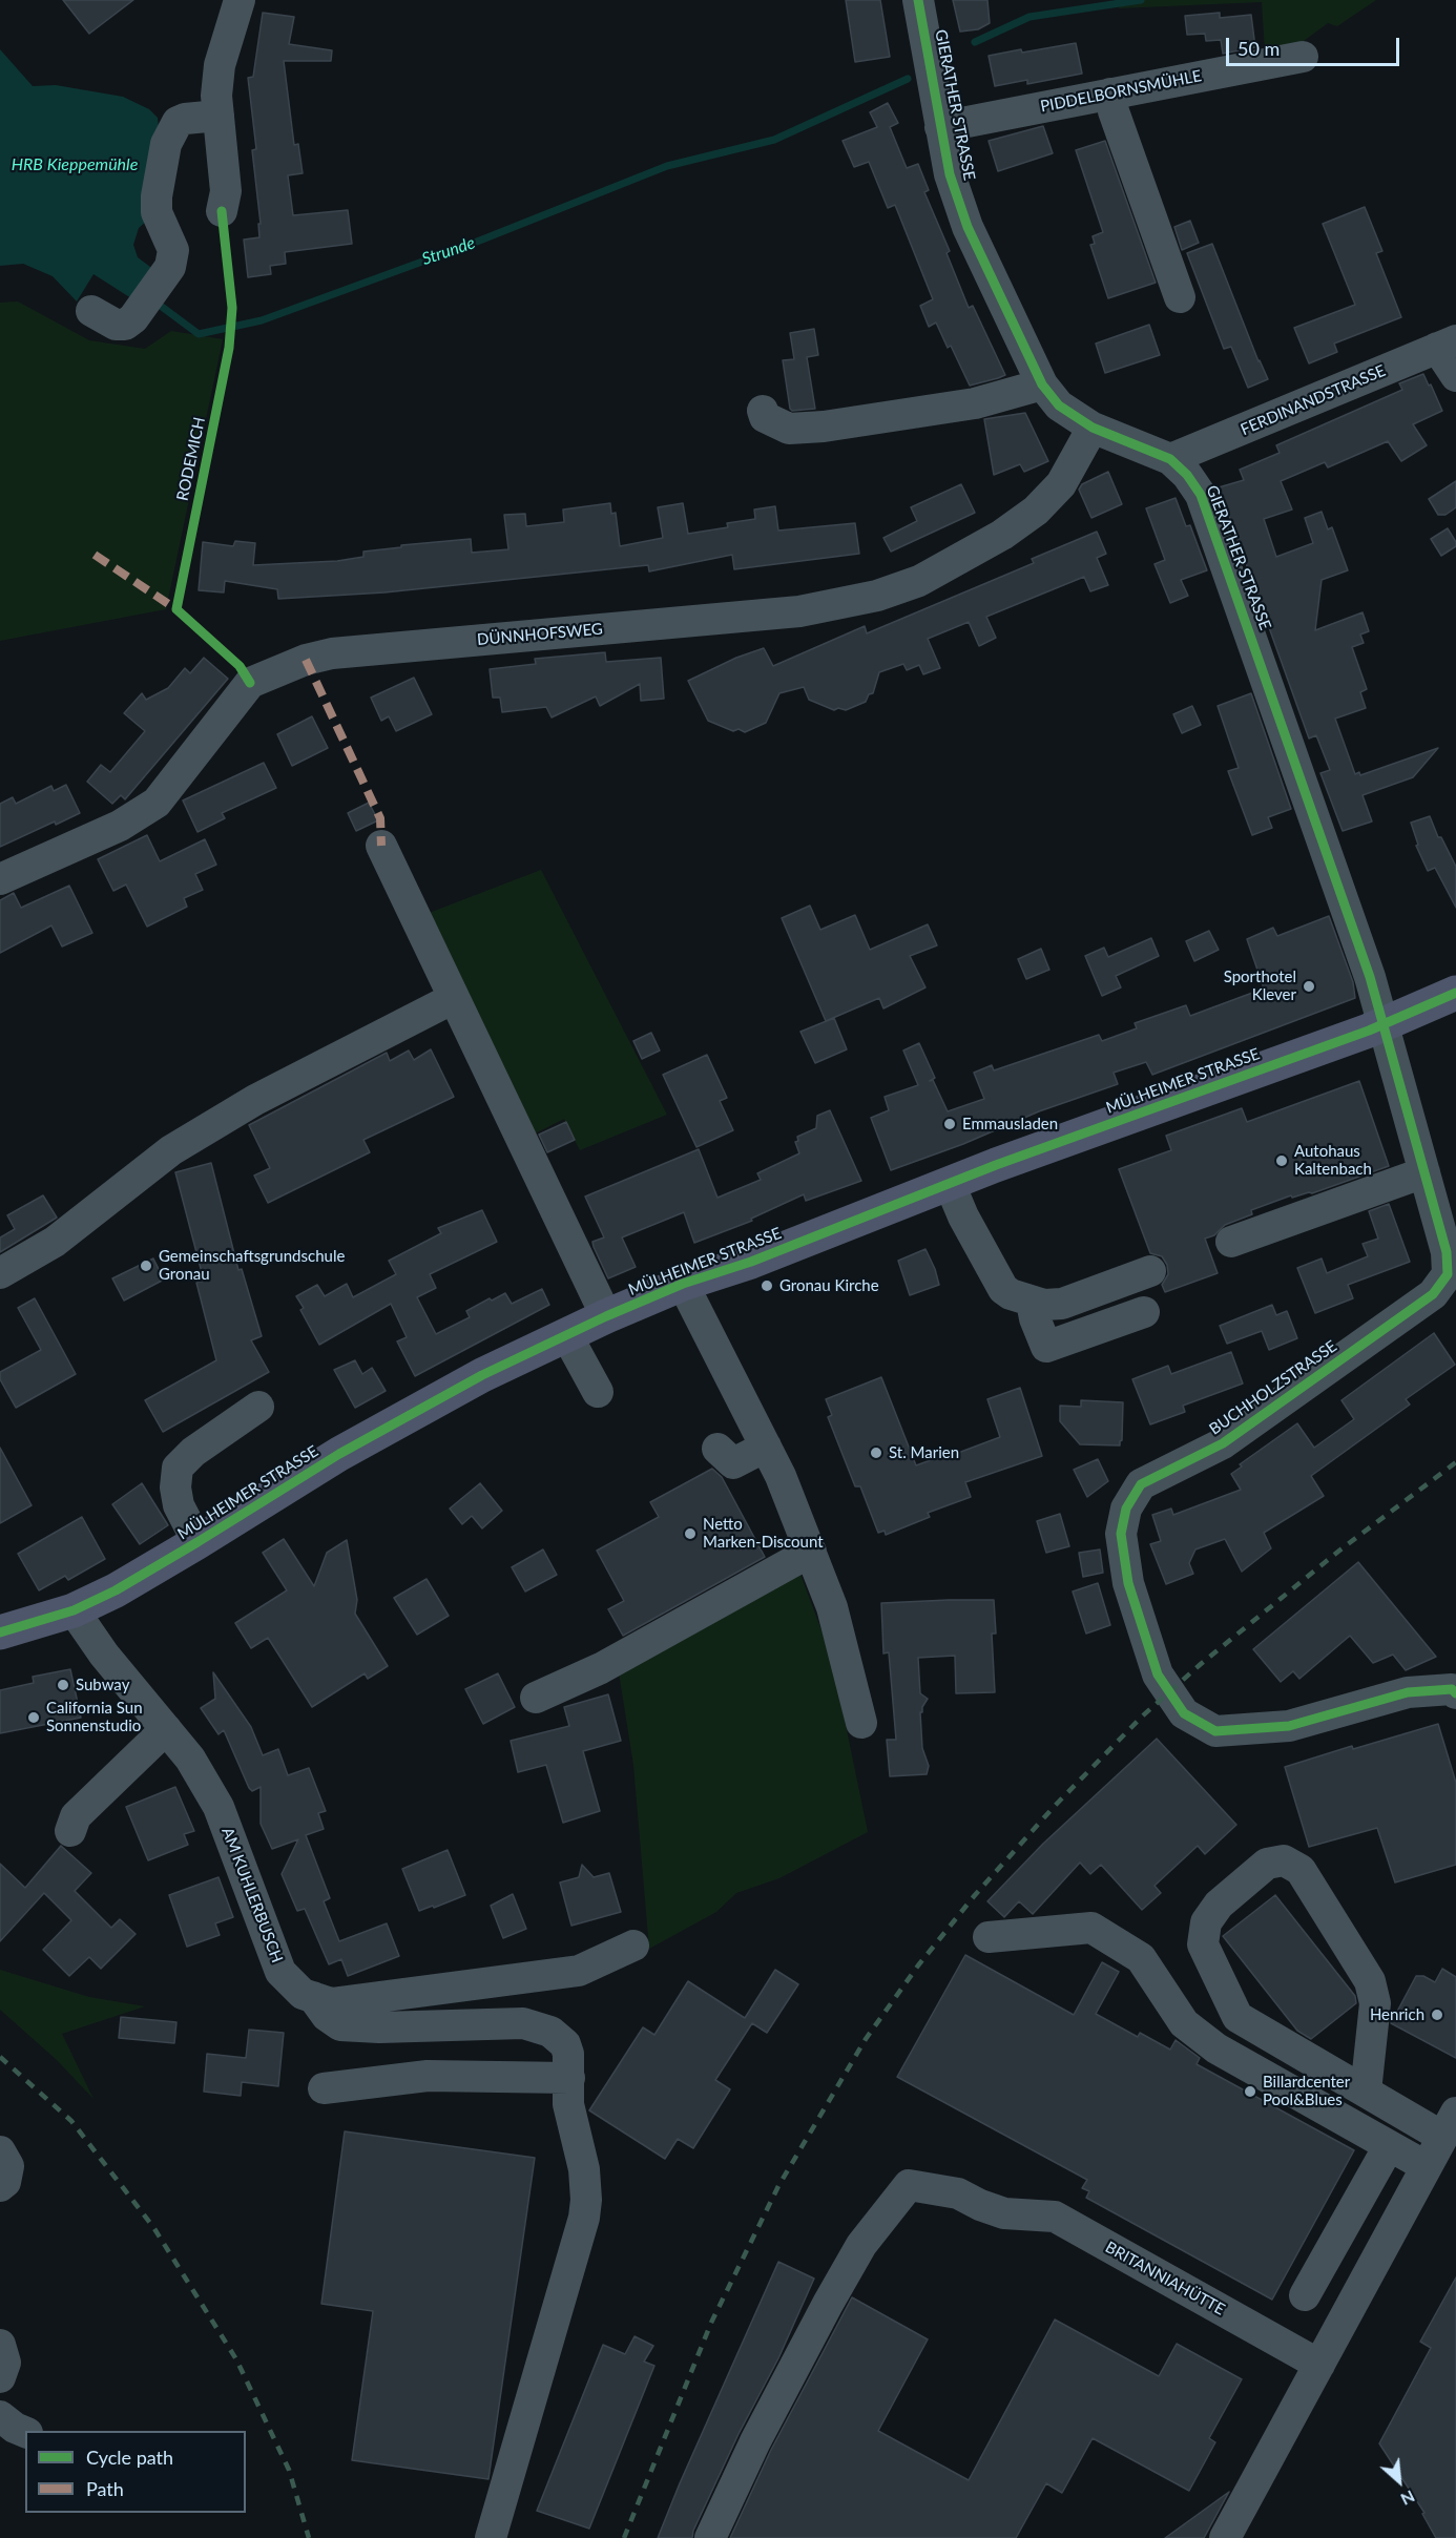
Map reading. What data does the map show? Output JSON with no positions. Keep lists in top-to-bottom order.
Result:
{
  "streets": {
    "main road": ["MÜLHEIMER STRASSE"],
    "street": [
      "PIDDELBORNSMÜHLE",
      "GIERATHER STRASSE",
      "FERDINANDSTRASSE",
      "DÜNNHOFSWEG",
      "BUCHHOLZSTRASSE",
      "AM KUHLERBUSCH",
      "BRITANNIAHÜTTE"
    ],
    "cycle path": ["RODEMICH"]
  },
  "crossings": [
    ["PIDDELBORNSMÜHLE", "GIERATHER STRASSE"],
    ["GIERATHER STRASSE", "FERDINANDSTRASSE"],
    ["GIERATHER STRASSE", "DÜNNHOFSWEG"],
    ["GIERATHER STRASSE", "MÜLHEIMER STRASSE"],
    ["GIERATHER STRASSE", "BUCHHOLZSTRASSE"],
    ["MÜLHEIMER STRASSE", "BUCHHOLZSTRASSE"],
    ["MÜLHEIMER STRASSE", "AM KUHLERBUSCH"]
  ],
  "water": ["HRB Kieppemühle", "Strunde"],
  "places": [
    "Sporthotel Klever",
    "Emmausladen",
    "Autohaus Kaltenbach",
    "Gemeinschaftsgrundschule Gronau",
    "Gronau Kirche",
    "St. Marien",
    "Netto Marken-Discount",
    "Subway",
    "California Sun Sonnenstudio",
    "Henrich",
    "Billardcenter Pool&Blues"
  ],
  "legend": ["Cycle path", "Path"],
  "scale_bar": "50 m",
  "north": "bottom right"
}
